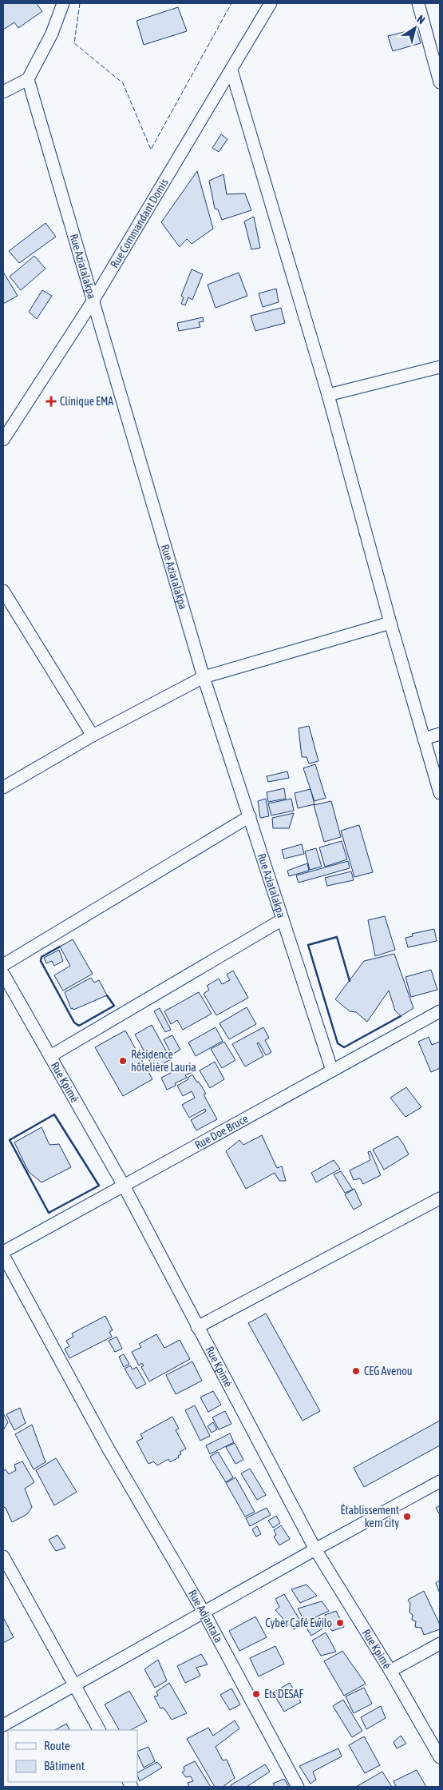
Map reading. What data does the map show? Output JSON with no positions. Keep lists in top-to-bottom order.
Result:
{
  "streets": {
    "street": [
      "Rue Commandant Domis",
      "Rue Aziatalakpa",
      "Rue Kpimé",
      "Rue Doe Bruce",
      "Rue Adjantala"
    ]
  },
  "crossings": [
    ["Rue Commandant Domis", "Rue Aziatalakpa"],
    ["Rue Aziatalakpa", "Rue Doe Bruce"],
    ["Rue Kpimé", "Rue Doe Bruce"]
  ],
  "places": {
    "health": ["Clinique EMA"],
    "other": [
      "Résidence hôtelière Lauria",
      "CEG Avenou",
      "Établissement kern city",
      "Cyber Café Ewilo",
      "Ets DESAF"
    ]
  },
  "legend": ["Route", "Bâtiment"],
  "north": "top right"
}
